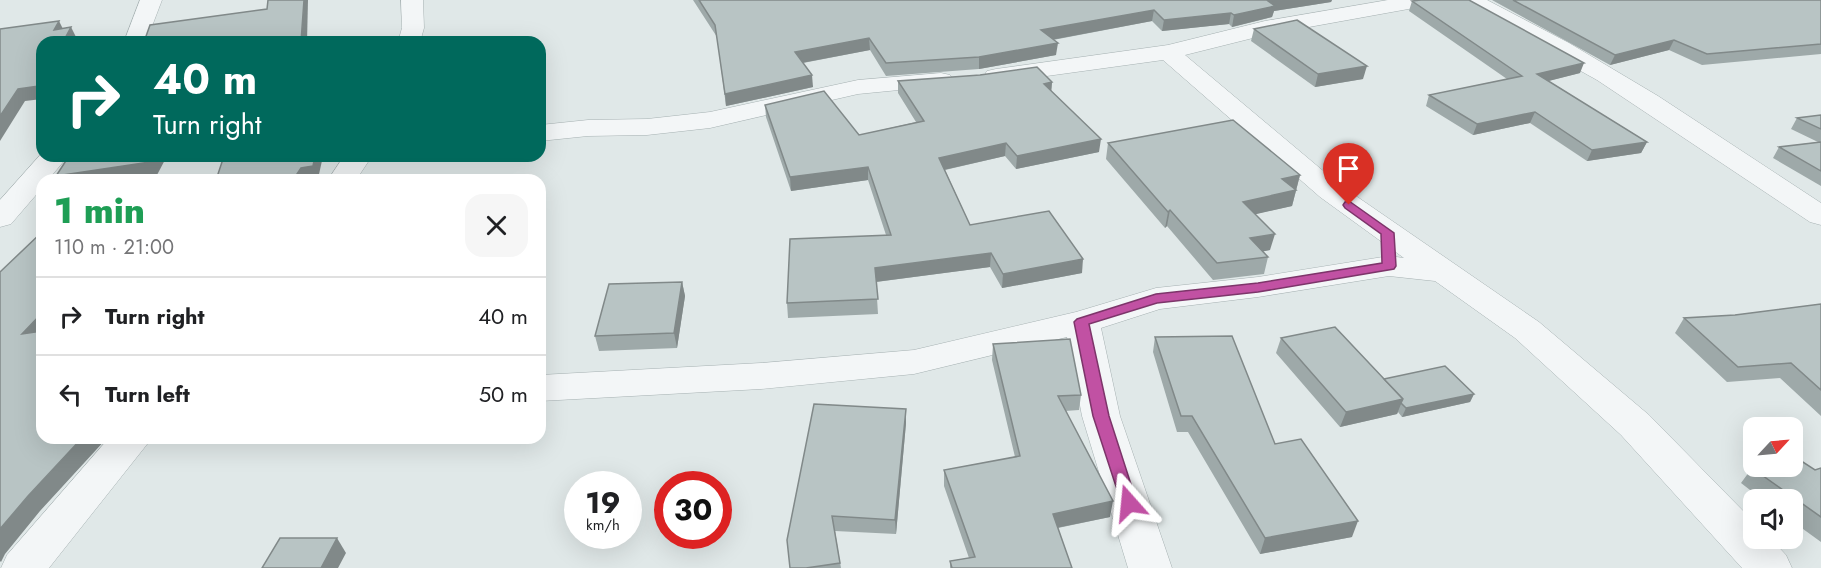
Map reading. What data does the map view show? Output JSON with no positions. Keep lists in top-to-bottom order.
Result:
{
  "north": "top right",
  "page": {
    "turn": ["40 m", "Turn right"],
    "heading": ["1 min", "110 m · 21:00"],
    "list": [
      {
        "name": "Turn right",
        "value": "40 m"
      },
      {
        "name": "Turn left",
        "value": "50 m"
      }
    ],
    "speed": "19 km/h",
    "limit": "30"
  }
}
